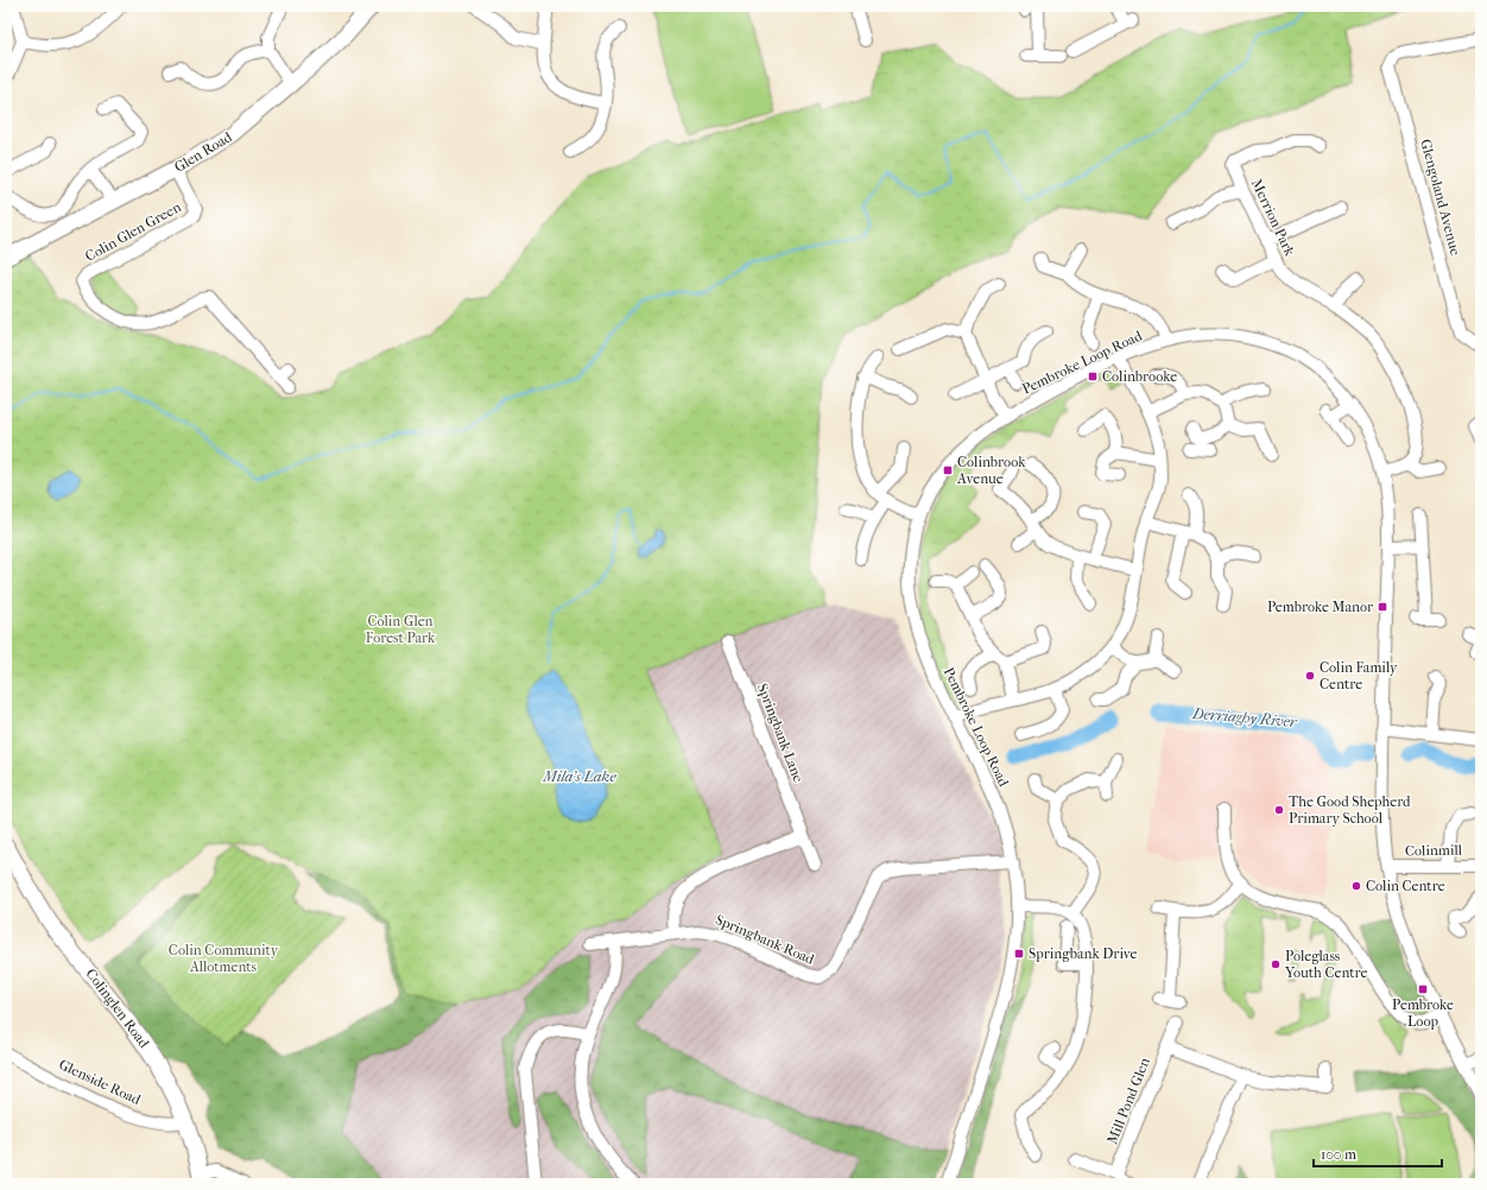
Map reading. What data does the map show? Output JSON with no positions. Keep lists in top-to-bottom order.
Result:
{
  "streets": {
    "main road": ["Glen Road", "Colinglen Road"],
    "street": [
      "Glengoland Avenue",
      "Merrion Park",
      "Colin Glen Green",
      "Pembroke Loop Road",
      "Springbank Lane",
      "Colinmill",
      "Springbank Road",
      "Glenside Road",
      "Mill Pond Glen"
    ]
  },
  "crossings": [
    ["Glen Road", "Colin Glen Green"],
    ["Pembroke Loop Road", "Colinmill"],
    ["Pembroke Loop Road", "Springbank Road"],
    ["Colinglen Road", "Glenside Road"]
  ],
  "water": ["Derriaghy River", "Mila's Lake"],
  "parks": ["Colin Glen Forest Park", "Colin Community Allotments"],
  "places": {
    "transit": [
      "Colinbrooke",
      "Colinbrook Avenue",
      "Pembroke Manor",
      "Springbank Drive",
      "Pembroke Loop"
    ],
    "other": [
      "Colin Family Centre",
      "The Good Shepherd Primary School",
      "Colin Centre",
      "Poleglass Youth Centre"
    ]
  },
  "scale_bar": "100 m"
}
